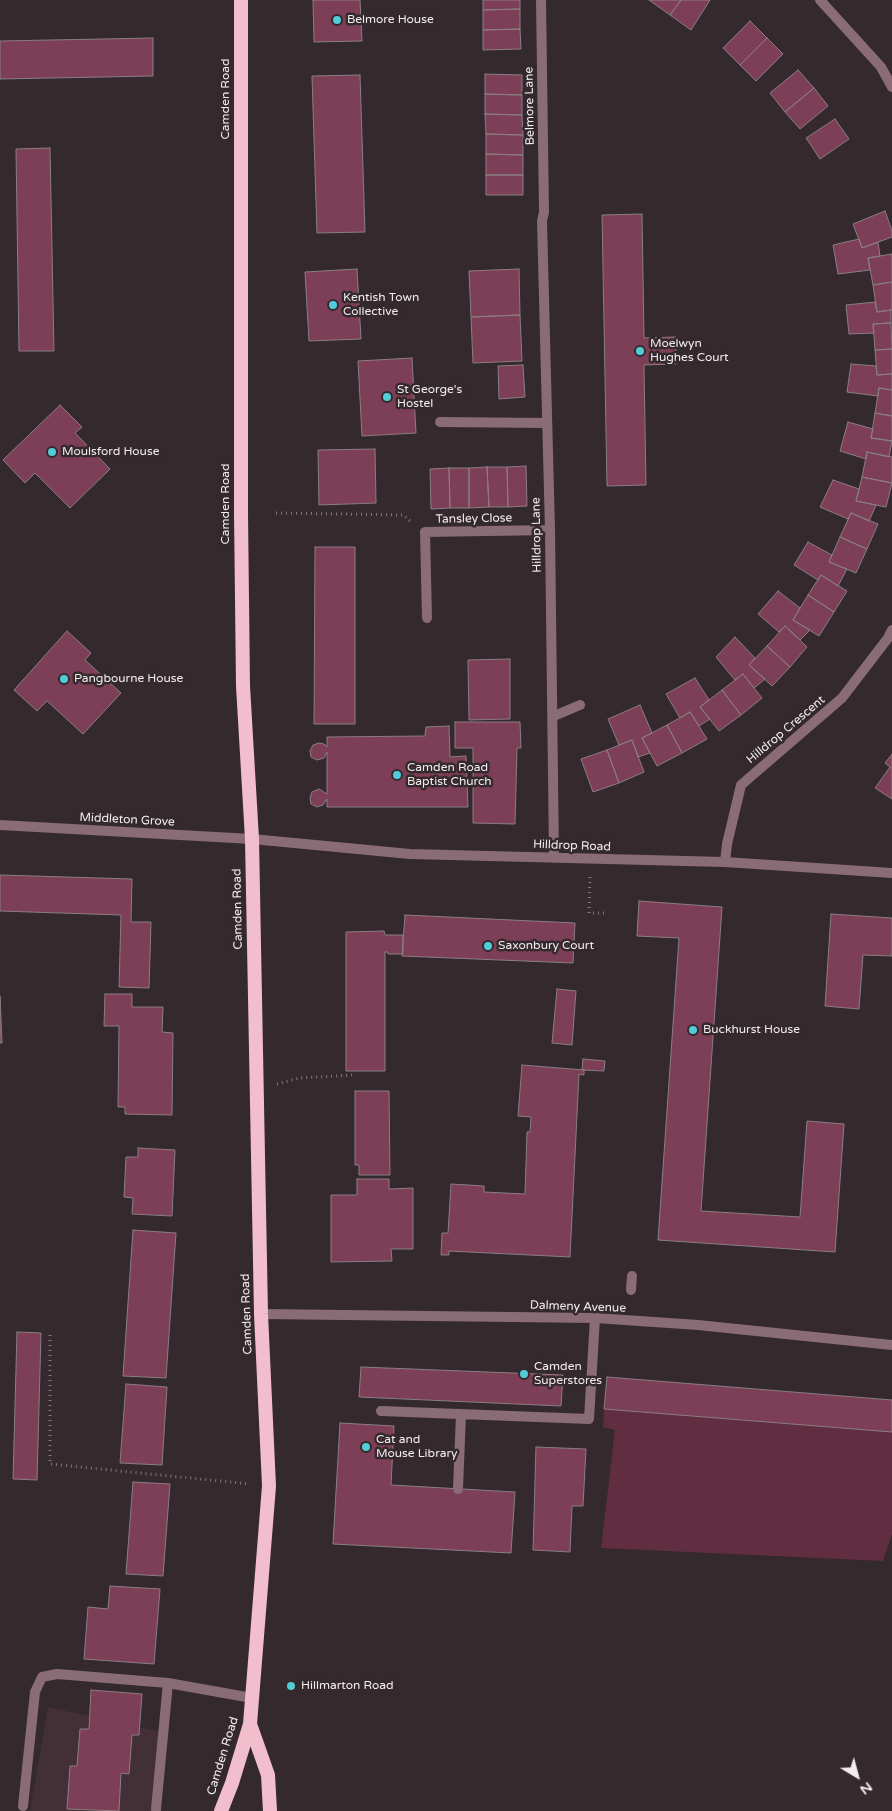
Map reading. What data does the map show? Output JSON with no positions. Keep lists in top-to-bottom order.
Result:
{
  "streets": {
    "highway": ["Camden Road"],
    "street": [
      "Belmore Lane",
      "Tansley Close",
      "Hilldrop Lane",
      "Hilldrop Crescent",
      "Middleton Grove",
      "Hilldrop Road",
      "Dalmeny Avenue"
    ]
  },
  "crossings": [
    ["Camden Road", "Middleton Grove"],
    ["Camden Road", "Hilldrop Road"],
    ["Camden Road", "Dalmeny Avenue"],
    ["Belmore Lane", "Hilldrop Lane"],
    ["Tansley Close", "Hilldrop Lane"],
    ["Hilldrop Lane", "Hilldrop Road"],
    ["Hilldrop Crescent", "Hilldrop Road"],
    ["Middleton Grove", "Hilldrop Road"]
  ],
  "places": [
    "Belmore House",
    "Kentish Town Collective",
    "Moelwyn Hughes Court",
    "St George's Hostel",
    "Moulsford House",
    "Pangbourne House",
    "Camden Road Baptist Church",
    "Saxonbury Court",
    "Buckhurst House",
    "Camden Superstores",
    "Cat and Mouse Library",
    "Hillmarton Road"
  ],
  "north": "bottom right"
}
